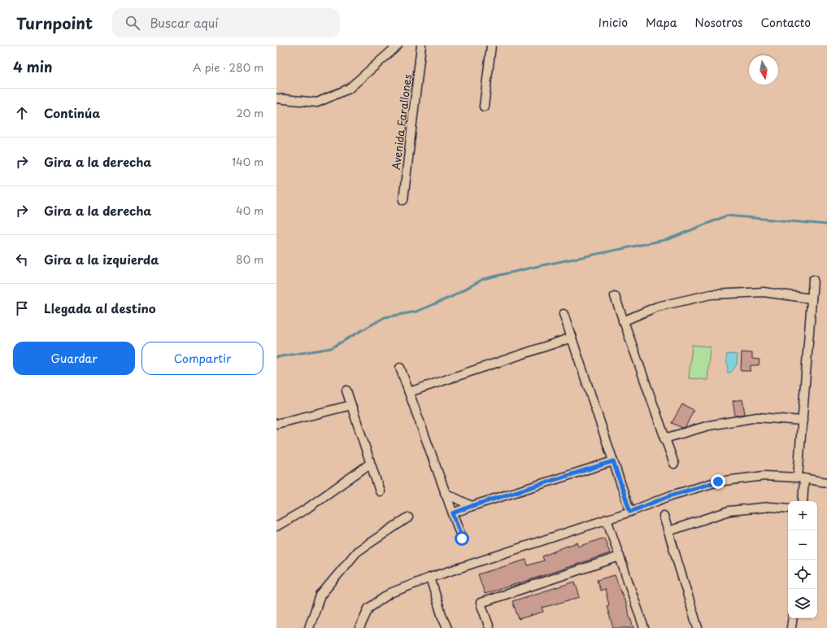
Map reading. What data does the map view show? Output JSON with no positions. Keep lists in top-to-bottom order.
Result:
{
  "streets": {
    "street": ["Avenida Farallones"]
  },
  "north": "bottom",
  "page": {
    "header": "Turnpoint",
    "search": "Buscar aquí",
    "nav": [
      "Inicio",
      "Mapa",
      "Nosotros",
      "Contacto"
    ],
    "heading": ["4 min", "A pie · 280 m"],
    "list": [
      ["Continúa", "20 m"],
      ["Gira a la derecha", "140 m"],
      ["Gira a la derecha", "40 m"],
      ["Gira a la izquierda", "80 m"],
      "Llegada al destino"
    ],
    "buttons": ["Guardar", "Compartir"],
    "map_buttons": ["+", "−"]
  }
}
